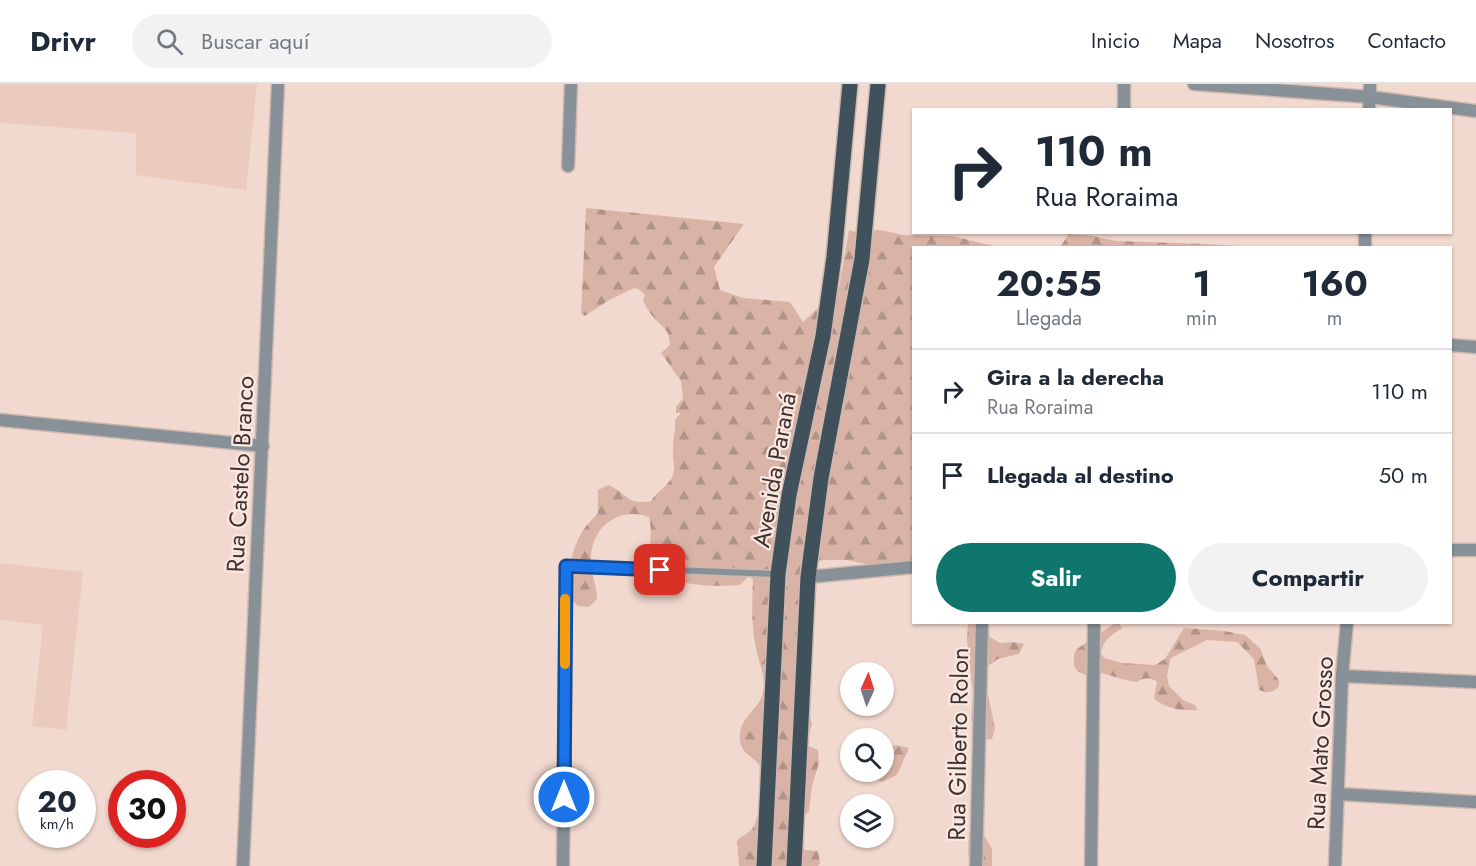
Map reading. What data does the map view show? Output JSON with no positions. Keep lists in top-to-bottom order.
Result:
{
  "streets": {
    "main road": ["Avenida Paraná"],
    "street": ["Rua Castelo Branco", "Rua Mato Grosso", "Rua Gilberto Rolon"]
  },
  "north": "top",
  "page": {
    "header": "Drivr",
    "search": "Buscar aquí",
    "nav": [
      "Inicio",
      "Mapa",
      "Nosotros",
      "Contacto"
    ],
    "turn": ["110 m", "Rua Roraima"],
    "eta": [
      "20:55",
      "Llegada",
      "1",
      "min",
      "160",
      "m"
    ],
    "list": [
      {
        "name": "Gira a la derecha",
        "note": "Rua Roraima",
        "value": "110 m"
      },
      {
        "name": "Llegada al destino",
        "value": "50 m"
      }
    ],
    "buttons": ["Salir", "Compartir"],
    "speed": "20 km/h",
    "limit": "30"
  }
}
